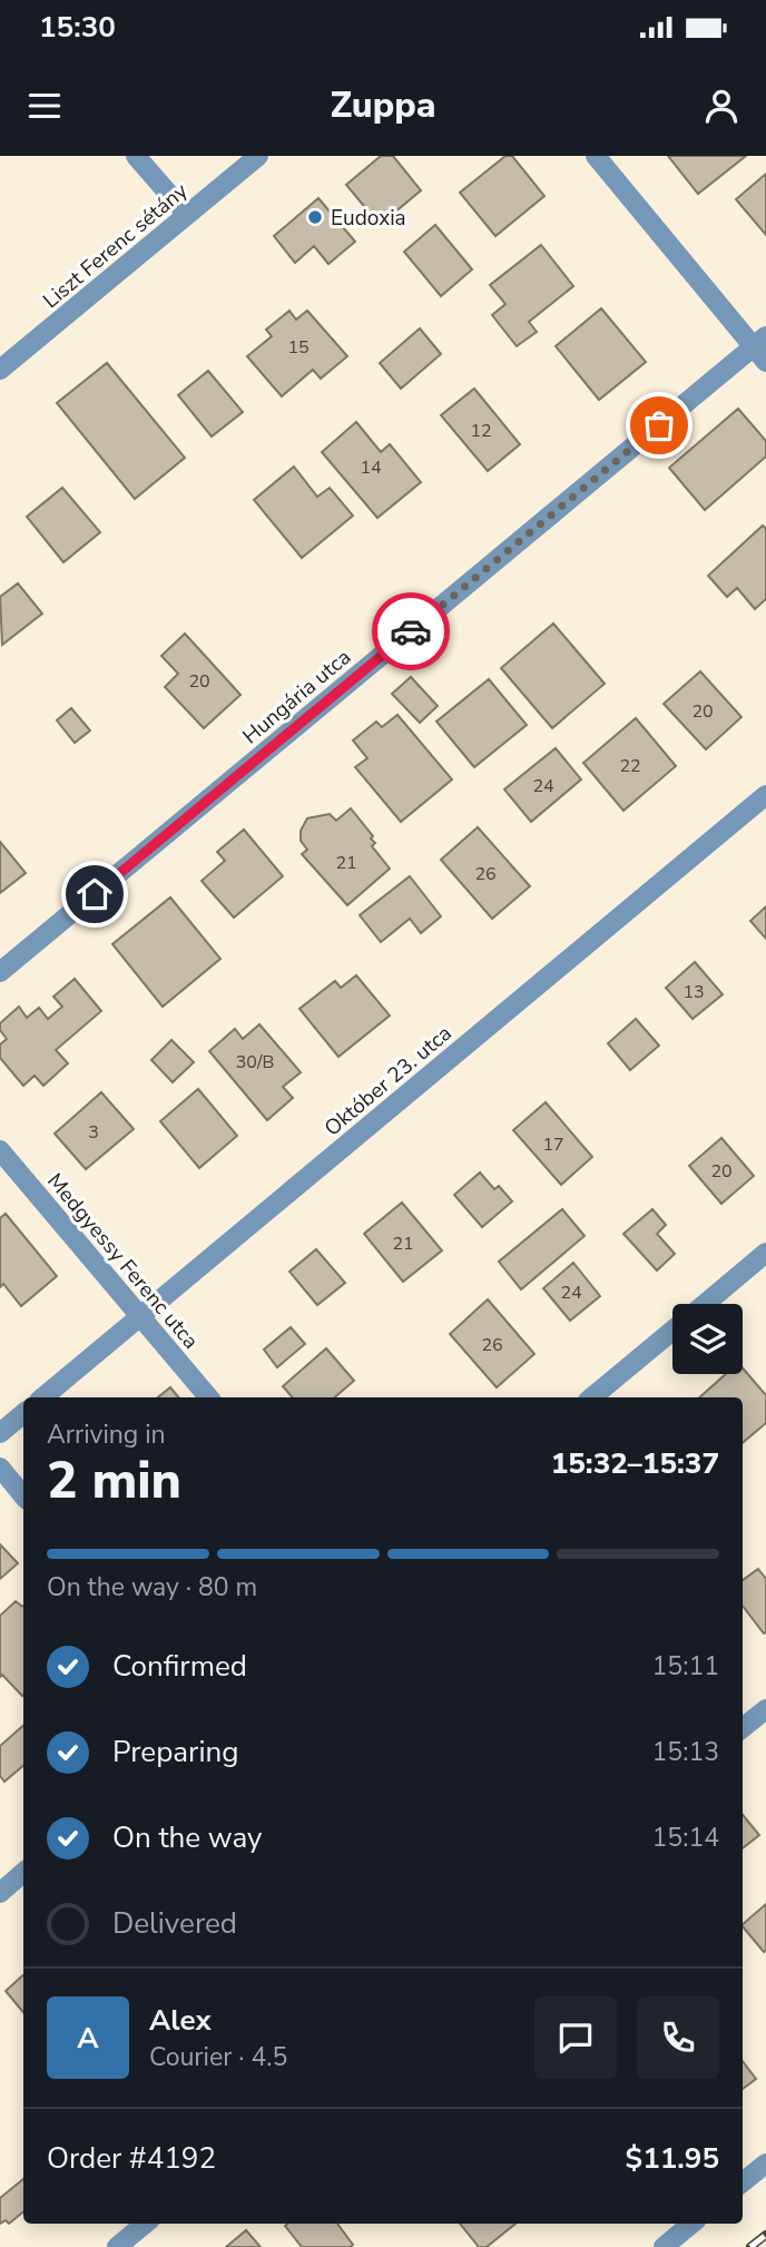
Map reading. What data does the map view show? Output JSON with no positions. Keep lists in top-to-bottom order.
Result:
{
  "streets": {
    "street": [
      "Liszt Ferenc sétány",
      "Hungária utca",
      "Október 23. utca",
      "Medgyessy Ferenc utca"
    ]
  },
  "crossings": [
    ["Október 23. utca", "Medgyessy Ferenc utca"]
  ],
  "places": ["Eudoxia"],
  "house_numbers": [
    "15",
    "12",
    "14",
    "20",
    "20",
    "22",
    "24",
    "21",
    "26",
    "13",
    "30/B",
    "3",
    "17",
    "20",
    "21",
    "24",
    "26"
  ],
  "page": {
    "status": "15:30",
    "header": "Zuppa",
    "heading": ["2 min", "Arriving in", "15:32–15:37"],
    "panel": [
      "Alex",
      "Courier · 4.5",
      "Order #4192",
      "$11.95"
    ],
    "bar": "On the way · 80 m",
    "list": [
      ["Confirmed", "15:11"],
      ["Preparing", "15:13"],
      ["On the way", "15:14"],
      "Delivered"
    ],
    "round": "A"
  }
}
